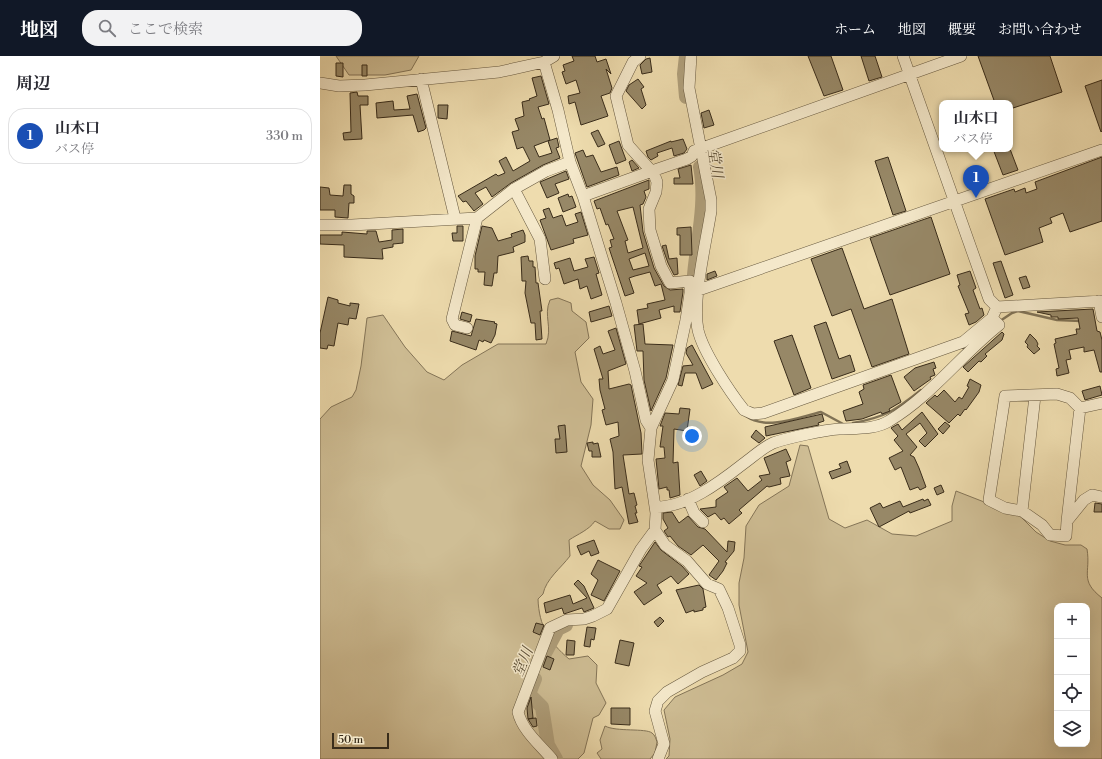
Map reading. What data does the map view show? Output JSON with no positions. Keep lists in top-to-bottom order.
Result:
{
  "water": ["堂川"],
  "scale_bar": "50 m",
  "page": {
    "header": "地図",
    "search": "ここで検索",
    "nav": [
      "ホーム",
      "地図",
      "概要",
      "お問い合わせ"
    ],
    "heading": "周辺",
    "popup": ["山木口", "バス停"],
    "list": [
      {
        "mark": "1",
        "name": "山木口",
        "note": "バス停",
        "value": "330 m"
      }
    ],
    "pins": "1",
    "map_buttons": ["+", "−"],
    "scale": "50 m"
  }
}
